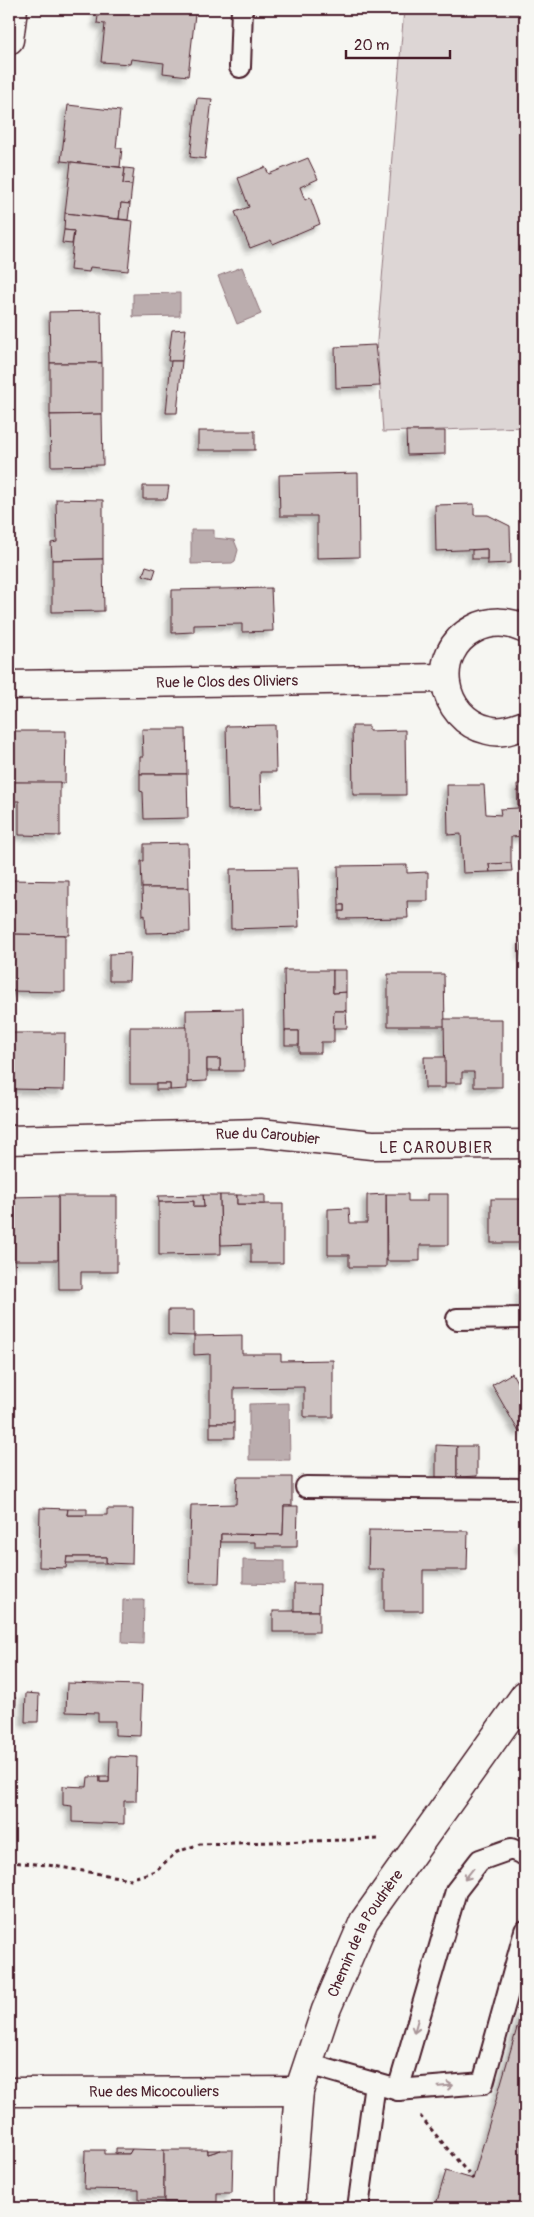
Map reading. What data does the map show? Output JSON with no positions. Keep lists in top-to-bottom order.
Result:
{
  "streets": {
    "street": [
      "Rue le Clos des Oliviers",
      "Rue du Caroubier",
      "Chemin de la Poudrière",
      "Rue des Micocouliers"
    ]
  },
  "crossings": [
    ["Chemin de la Poudrière", "Rue des Micocouliers"]
  ],
  "districts": ["LE CAROUBIER"],
  "scale_bar": "20 m"
}
